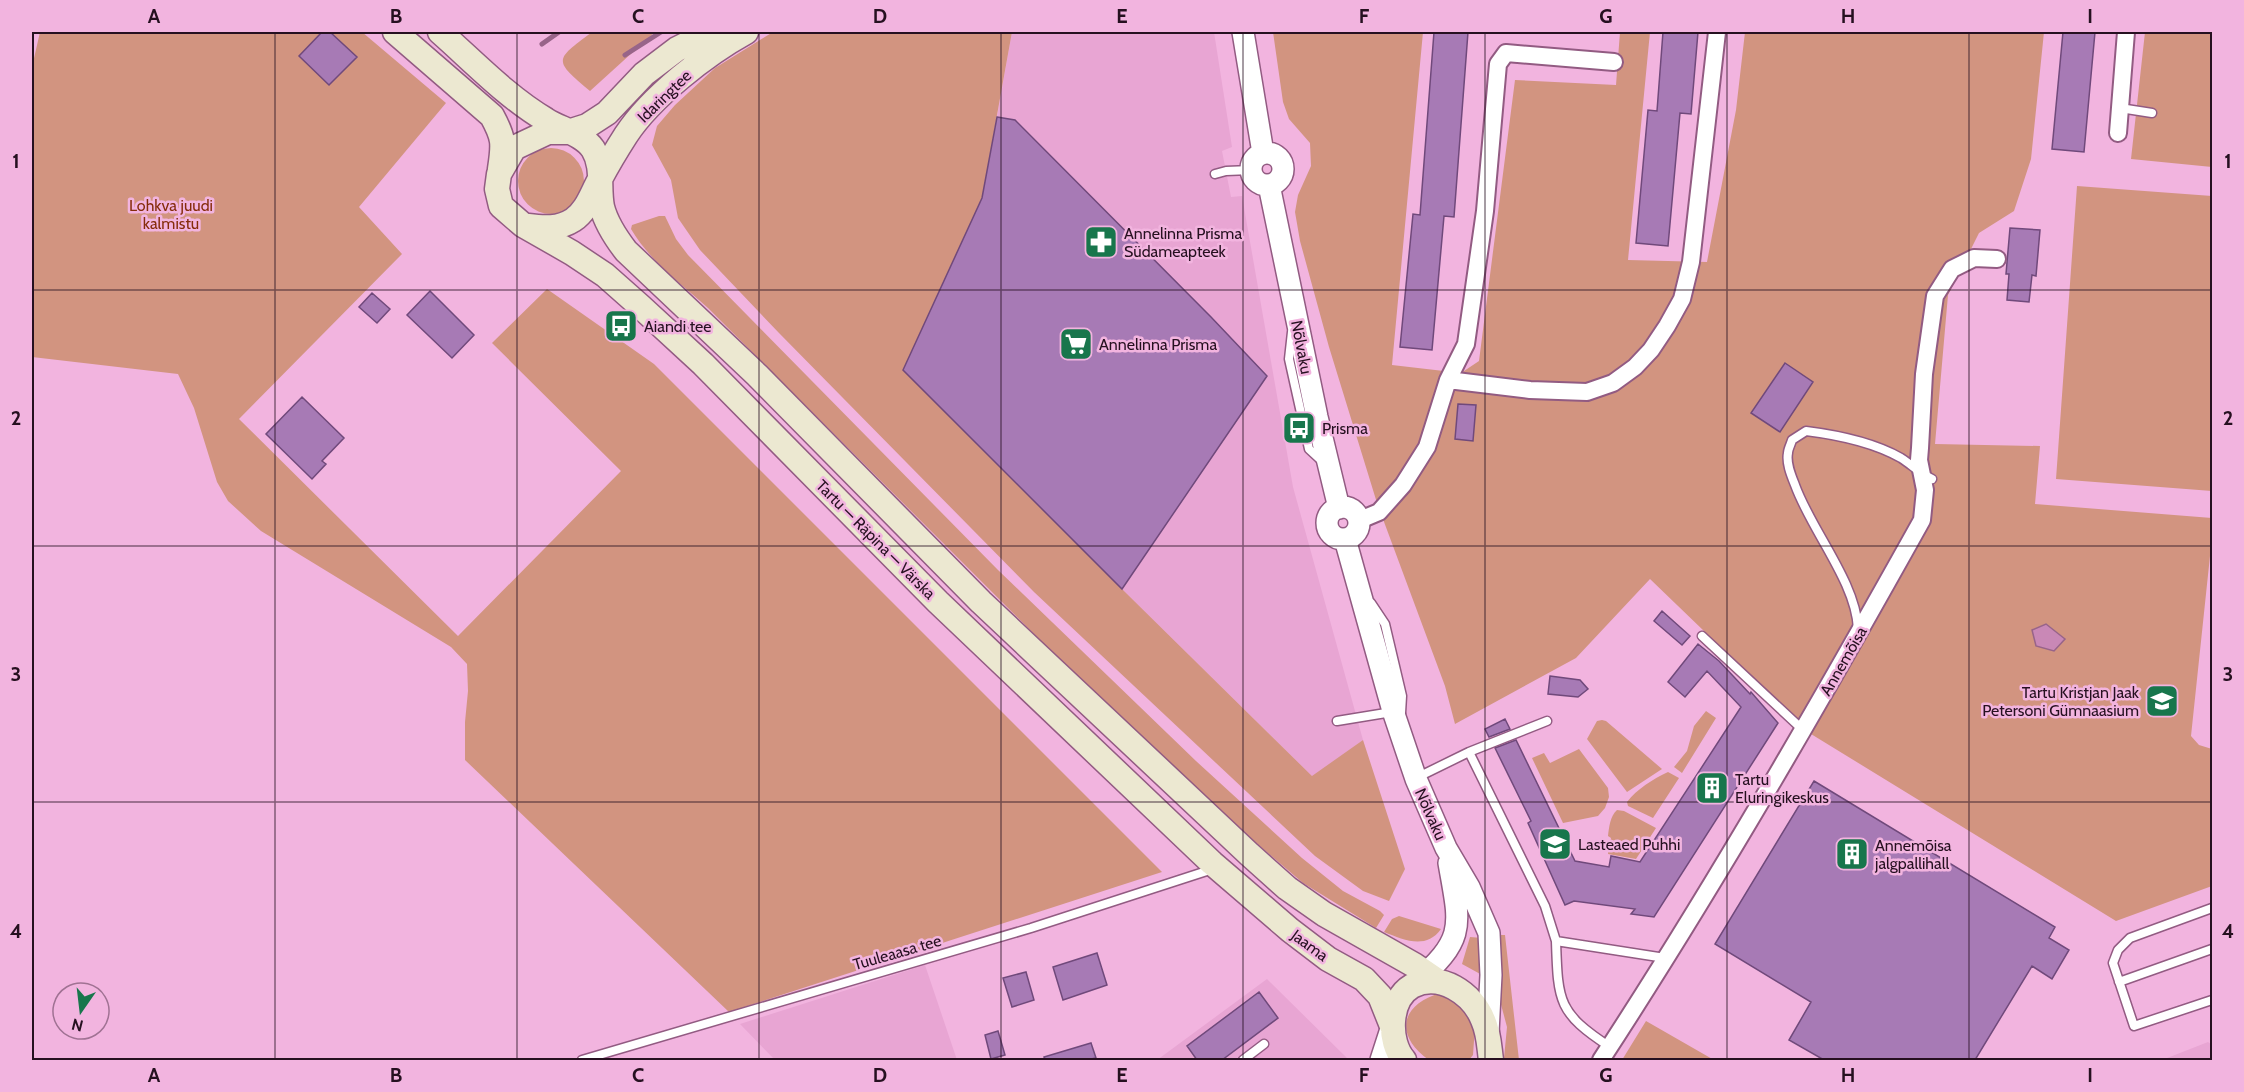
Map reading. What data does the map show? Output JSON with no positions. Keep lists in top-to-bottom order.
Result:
{
  "streets": {
    "main road": ["Idaringtee", "Tartu — Räpina — Värska", "Jaama"],
    "street": ["Nõlvaku", "Annemõisa"],
    "lane": ["Tuuleaasa tee"]
  },
  "crossings": [
    ["Idaringtee", "Tartu — Räpina — Värska"],
    ["Nõlvaku", "Jaama"],
    ["Tartu — Räpina — Värska", "Jaama"],
    ["Tartu — Räpina — Värska", "Tuuleaasa tee"],
    ["Jaama", "Tuuleaasa tee"]
  ],
  "parks": ["Lohkva juudi kalmistu"],
  "places": {
    "pharmacy": ["Annelinna Prisma Südameapteek"],
    "bus stop": ["Aiandi tee", "Prisma"],
    "supermarket": ["Annelinna Prisma"],
    "school or university": ["Tartu Kristjan Jaak Petersoni Gümnaasium", "Lasteaed Puhhi"],
    "building": ["Tartu Eluringikeskus", "Annemõisa jalgpallihall"]
  },
  "north": "bottom",
  "grid": {
    "columns": [
      "A",
      "B",
      "C",
      "D",
      "E",
      "F",
      "G",
      "H",
      "I"
    ],
    "rows": [
      "1",
      "2",
      "3",
      "4"
    ]
  }
}
